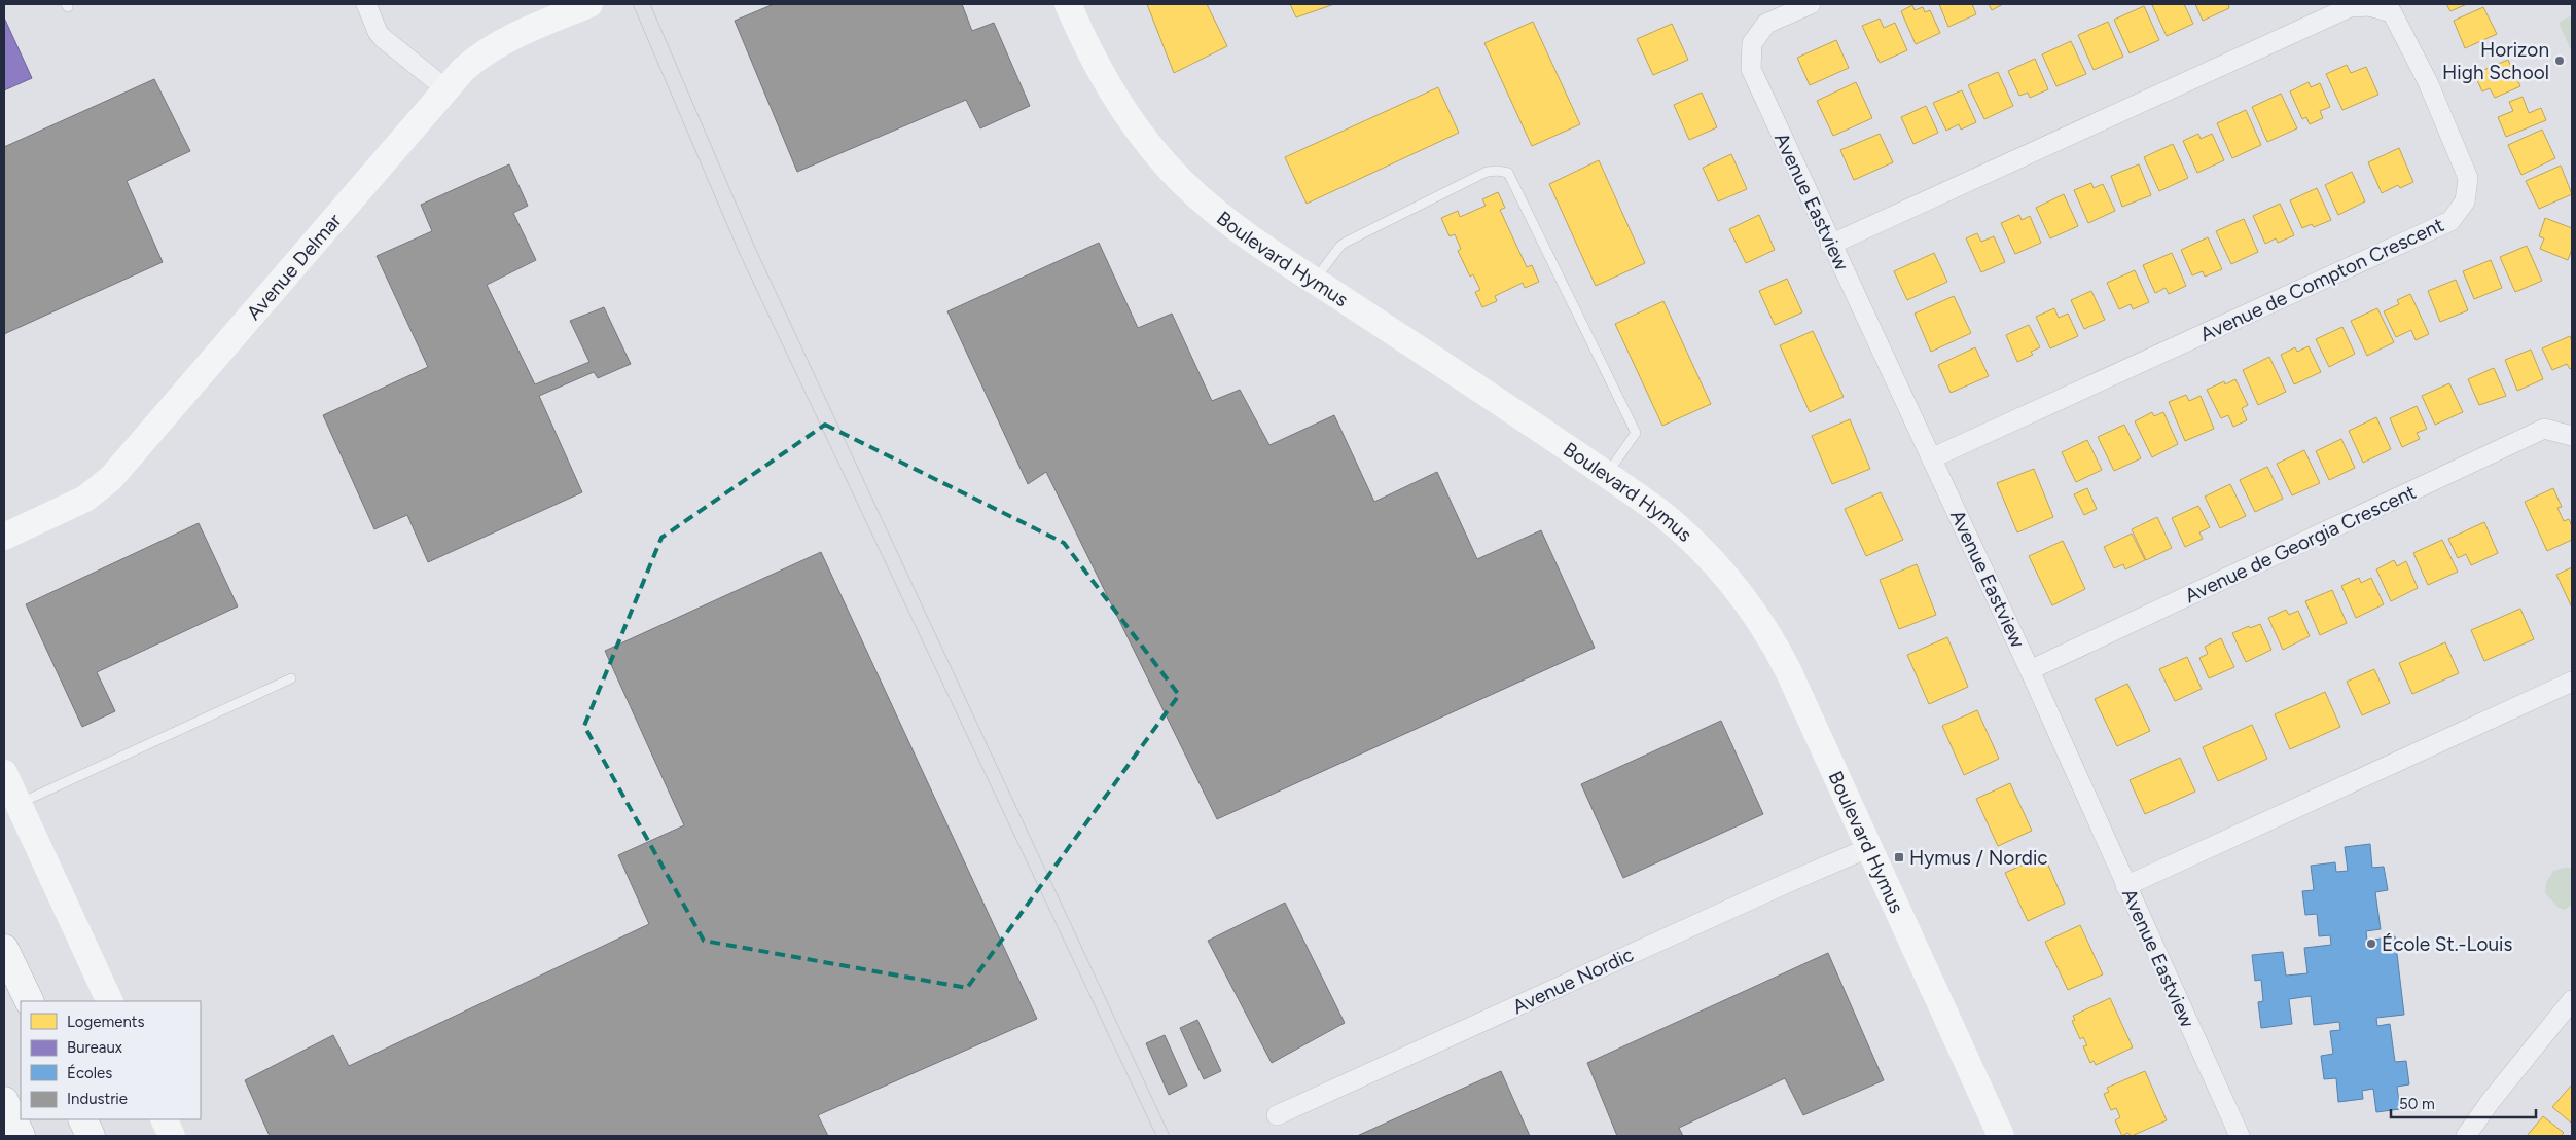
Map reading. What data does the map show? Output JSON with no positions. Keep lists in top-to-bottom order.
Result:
{
  "streets": {
    "street": [
      "Avenue Eastview",
      "Boulevard Hymus",
      "Avenue Delmar",
      "Avenue de Compton Crescent",
      "Avenue de Georgia Crescent",
      "Avenue Nordic"
    ]
  },
  "crossings": [
    ["Avenue Eastview", "Avenue de Compton Crescent"],
    ["Avenue Eastview", "Avenue de Georgia Crescent"],
    ["Boulevard Hymus", "Avenue Nordic"]
  ],
  "places": {
    "other": ["Horizon High School", "École St.-Louis"],
    "transit": ["Hymus / Nordic"]
  },
  "legend": [
    "Logements",
    "Bureaux",
    "Écoles",
    "Industrie"
  ],
  "scale_bar": "50 m"
}
